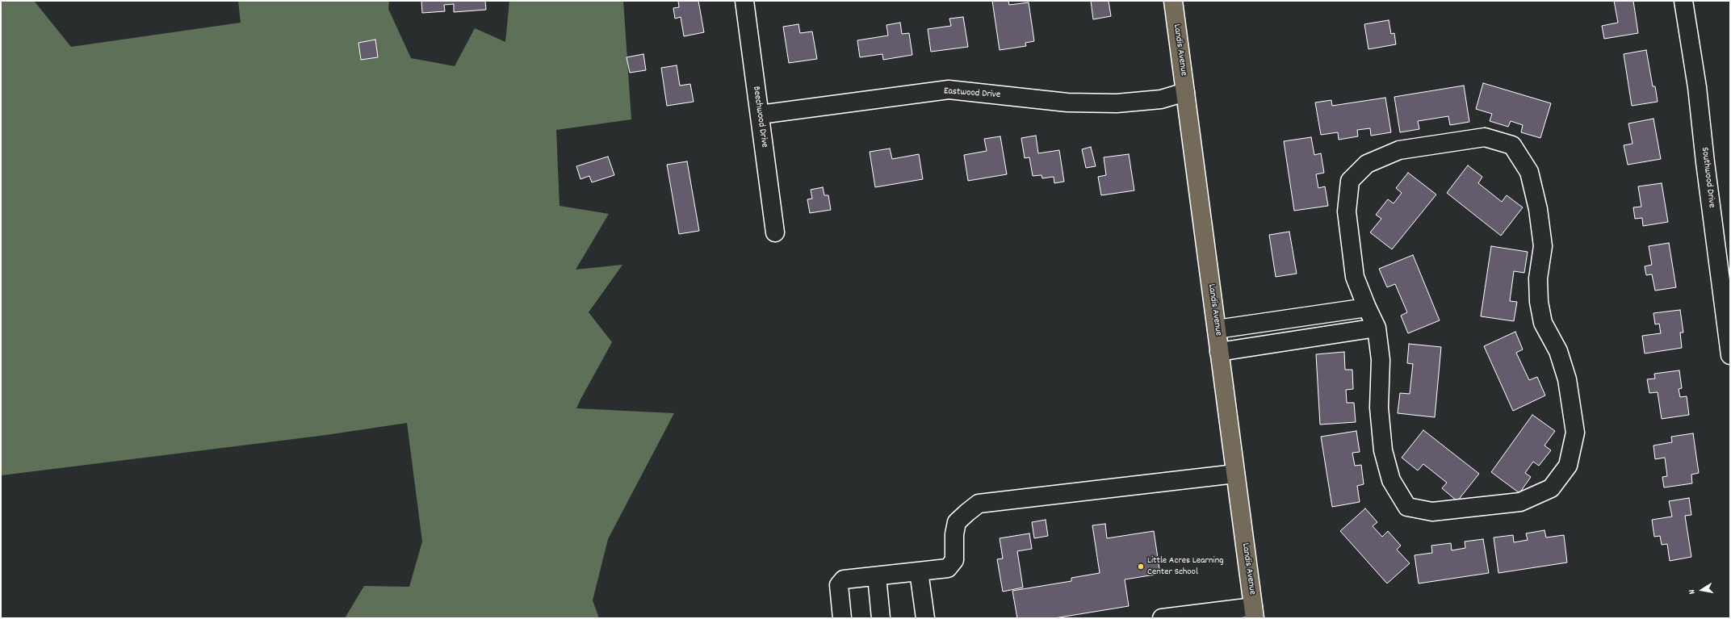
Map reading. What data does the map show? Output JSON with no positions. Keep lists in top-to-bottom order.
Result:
{
  "streets": {
    "main road": ["Landis Avenue"],
    "street": ["Eastwood Drive", "Beechwood Drive", "Southwood Drive"]
  },
  "crossings": [
    ["Landis Avenue", "Eastwood Drive"],
    ["Eastwood Drive", "Beechwood Drive"]
  ],
  "places": ["Little Acres Learning Center School"],
  "north": "left"
}
